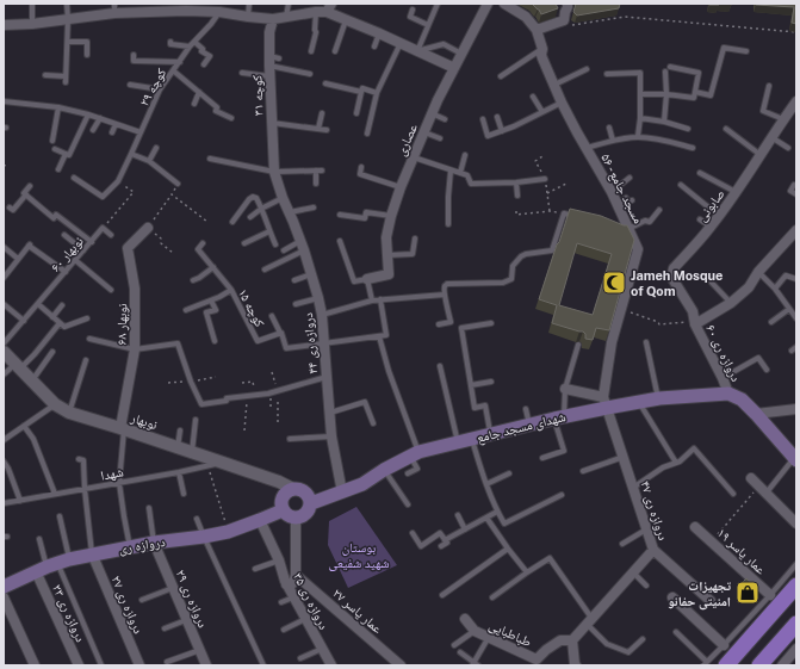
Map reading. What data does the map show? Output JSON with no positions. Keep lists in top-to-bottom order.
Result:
{
  "streets": {
    "main road": ["شهدای مسجد جامع", "دروازه ری"],
    "street": [
      "کوچه ۳۱",
      "عصاری",
      "۵۶ - مسجد جامع",
      "صابونی",
      "نوبهار ۶۸",
      "دروازه ری ۴۴",
      "دروازه ری ۶۰",
      "نوبهار",
      "دروازه ری ۴۷",
      "عمار یاسر ۱۹",
      "دروازه ری ۲۹",
      "دروازه ری ۳۵",
      "دروازه ری ۲۷",
      "عمار یاسر ۲۷",
      "دروازه ری ۲۳",
      "طباطبایی"
    ],
    "lane": [
      "کوچه ۲۹",
      "نوبهار ۶۰",
      "کوچه ۱۵",
      "شهدا"
    ]
  },
  "crossings": [
    ["کوچه ۳۱", "دروازه ری ۴۴"],
    ["۵۶ - مسجد جامع", "شهدای مسجد جامع"],
    ["۵۶ - مسجد جامع", "دروازه ری ۴۷"],
    ["صابونی", "دروازه ری ۶۰"],
    ["کوچه ۱۵", "دروازه ری ۴۴"],
    ["نوبهار ۶۸", "نوبهار"],
    ["دروازه ری ۴۴", "شهدای مسجد جامع"],
    ["دروازه ری ۶۰", "شهدای مسجد جامع"],
    ["نوبهار", "شهدای مسجد جامع"],
    ["نوبهار", "شهدا"],
    ["نوبهار", "دروازه ری"],
    ["شهدای مسجد جامع", "دروازه ری ۴۷"],
    ["شهدای مسجد جامع", "دروازه ری"],
    ["دروازه ری", "دروازه ری ۲۹"],
    ["دروازه ری", "دروازه ری ۳۵"],
    ["دروازه ری", "دروازه ری ۲۷"],
    ["دروازه ری", "دروازه ری ۲۳"]
  ],
  "parks": ["بوستان شهید شفیعی"],
  "places": {
    "mosque": ["Jameh Mosque of Qom"],
    "shop": ["تجهیزات امنیتی حفانو"]
  }
}
